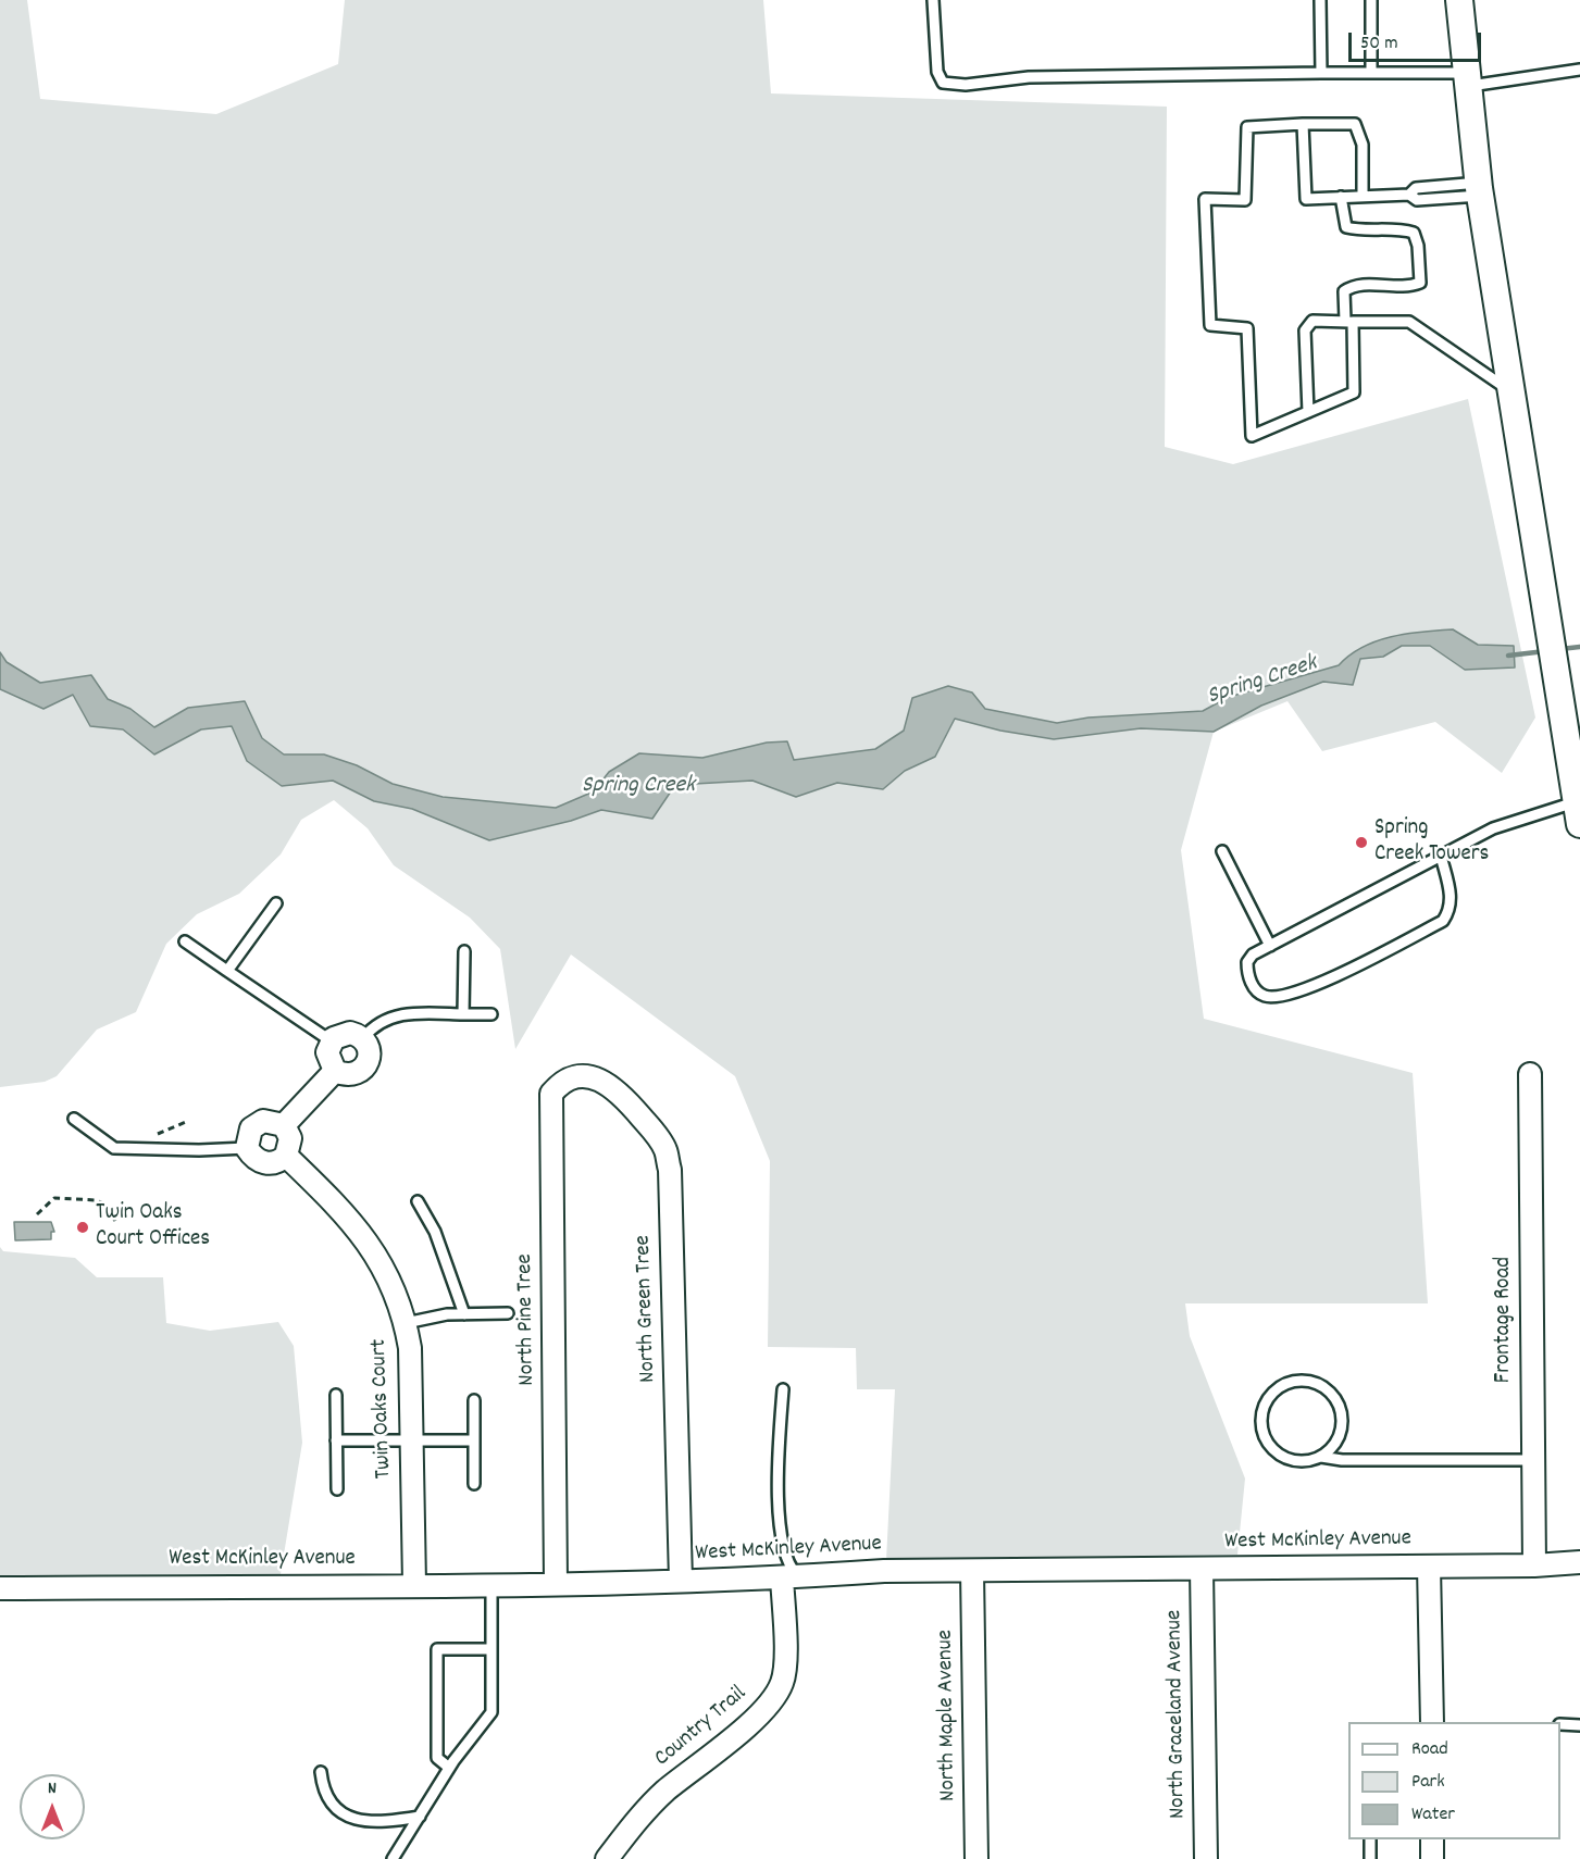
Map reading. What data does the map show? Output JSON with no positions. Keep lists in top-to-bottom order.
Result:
{
  "streets": {
    "street": [
      "North Green Tree",
      "North Pine Tree",
      "Frontage Road",
      "Twin Oaks Court",
      "West McKinley Avenue",
      "North Graceland Avenue",
      "North Maple Avenue",
      "Country Trail"
    ]
  },
  "crossings": [
    ["North Green Tree", "North Pine Tree"],
    ["North Green Tree", "West McKinley Avenue"],
    ["North Pine Tree", "West McKinley Avenue"],
    ["Frontage Road", "West McKinley Avenue"],
    ["Twin Oaks Court", "West McKinley Avenue"],
    ["West McKinley Avenue", "North Graceland Avenue"],
    ["West McKinley Avenue", "North Maple Avenue"],
    ["West McKinley Avenue", "Country Trail"]
  ],
  "water": ["Spring Creek"],
  "places": ["Spring Creek Towers", "Twin Oaks Court Offices"],
  "legend": ["Road", "Park", "Water"],
  "scale_bar": "50 m",
  "north": "top"
}
